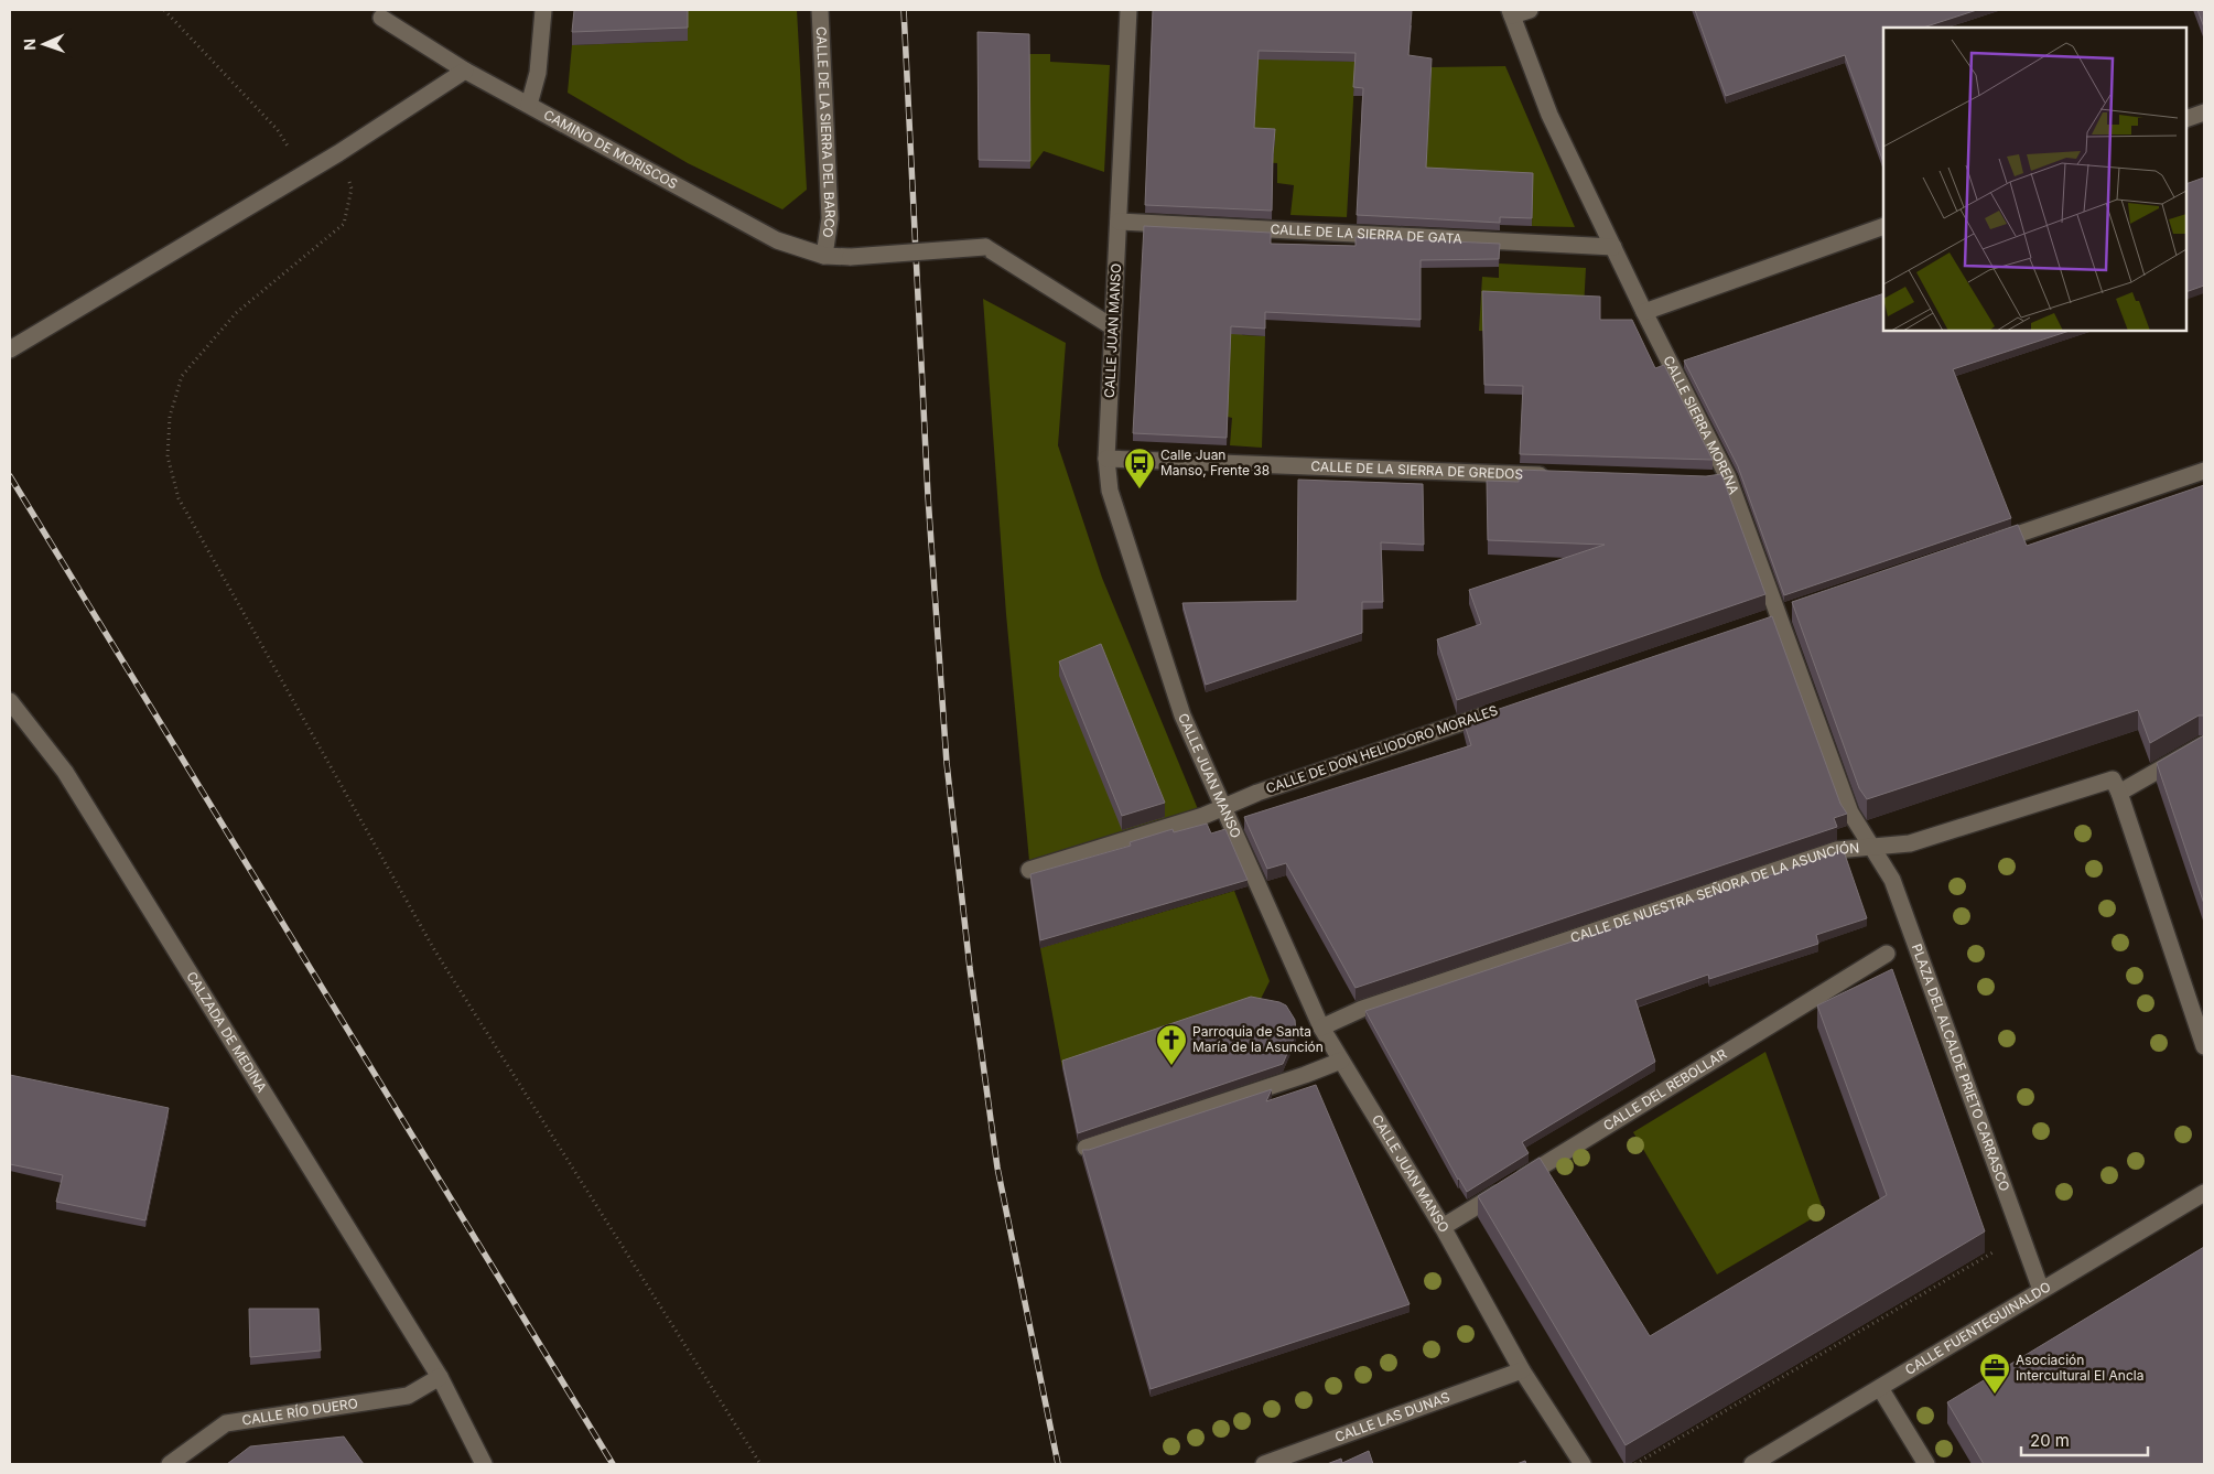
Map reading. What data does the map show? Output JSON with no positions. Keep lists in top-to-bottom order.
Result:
{
  "streets": {
    "street": [
      "CALLE DE LA SIERRA DEL BARCO",
      "CAMINO DE MORISCOS",
      "CALLE DE LA SIERRA DE GATA",
      "CALLE JUAN MANSO",
      "CALLE SIERRA MORENA",
      "CALLE DE LA SIERRA DE GREDOS",
      "CALLE DE DON HELIODORO MORALES",
      "CALLE DE NUESTRA SEÑORA DE LA ASUNCIÓN",
      "CALZADA DE MEDINA",
      "PLAZA DEL ALCALDE PRIETO CARRASCO",
      "CALLE DEL REBOLLAR",
      "CALLE FUENTEGUINALDO",
      "CALLE RÍO DUERO",
      "CALLE LAS DUNAS"
    ]
  },
  "crossings": [
    ["CALLE DE LA SIERRA DEL BARCO", "CAMINO DE MORISCOS"],
    ["CAMINO DE MORISCOS", "CALLE JUAN MANSO"],
    ["CALLE DE LA SIERRA DE GATA", "CALLE JUAN MANSO"],
    ["CALLE DE LA SIERRA DE GATA", "CALLE SIERRA MORENA"],
    ["CALLE JUAN MANSO", "CALLE DE LA SIERRA DE GREDOS"],
    ["CALLE JUAN MANSO", "CALLE DE DON HELIODORO MORALES"],
    ["CALLE JUAN MANSO", "CALLE DE NUESTRA SEÑORA DE LA ASUNCIÓN"],
    ["CALLE JUAN MANSO", "CALLE DEL REBOLLAR"],
    ["CALLE JUAN MANSO", "CALLE LAS DUNAS"],
    ["CALLE SIERRA MORENA", "CALLE DE NUESTRA SEÑORA DE LA ASUNCIÓN"],
    ["CALLE SIERRA MORENA", "PLAZA DEL ALCALDE PRIETO CARRASCO"],
    ["CALLE DE NUESTRA SEÑORA DE LA ASUNCIÓN", "PLAZA DEL ALCALDE PRIETO CARRASCO"],
    ["CALZADA DE MEDINA", "CALLE RÍO DUERO"],
    ["PLAZA DEL ALCALDE PRIETO CARRASCO", "CALLE FUENTEGUINALDO"]
  ],
  "places": {
    "bus stop": ["Calle Juan Manso, Frente 38"],
    "church": ["Parroquia de Santa María de la Asunción"],
    "office": ["Asociación Intercultural El Ancla"]
  },
  "scale_bar": "20 m",
  "north": "left"
}
